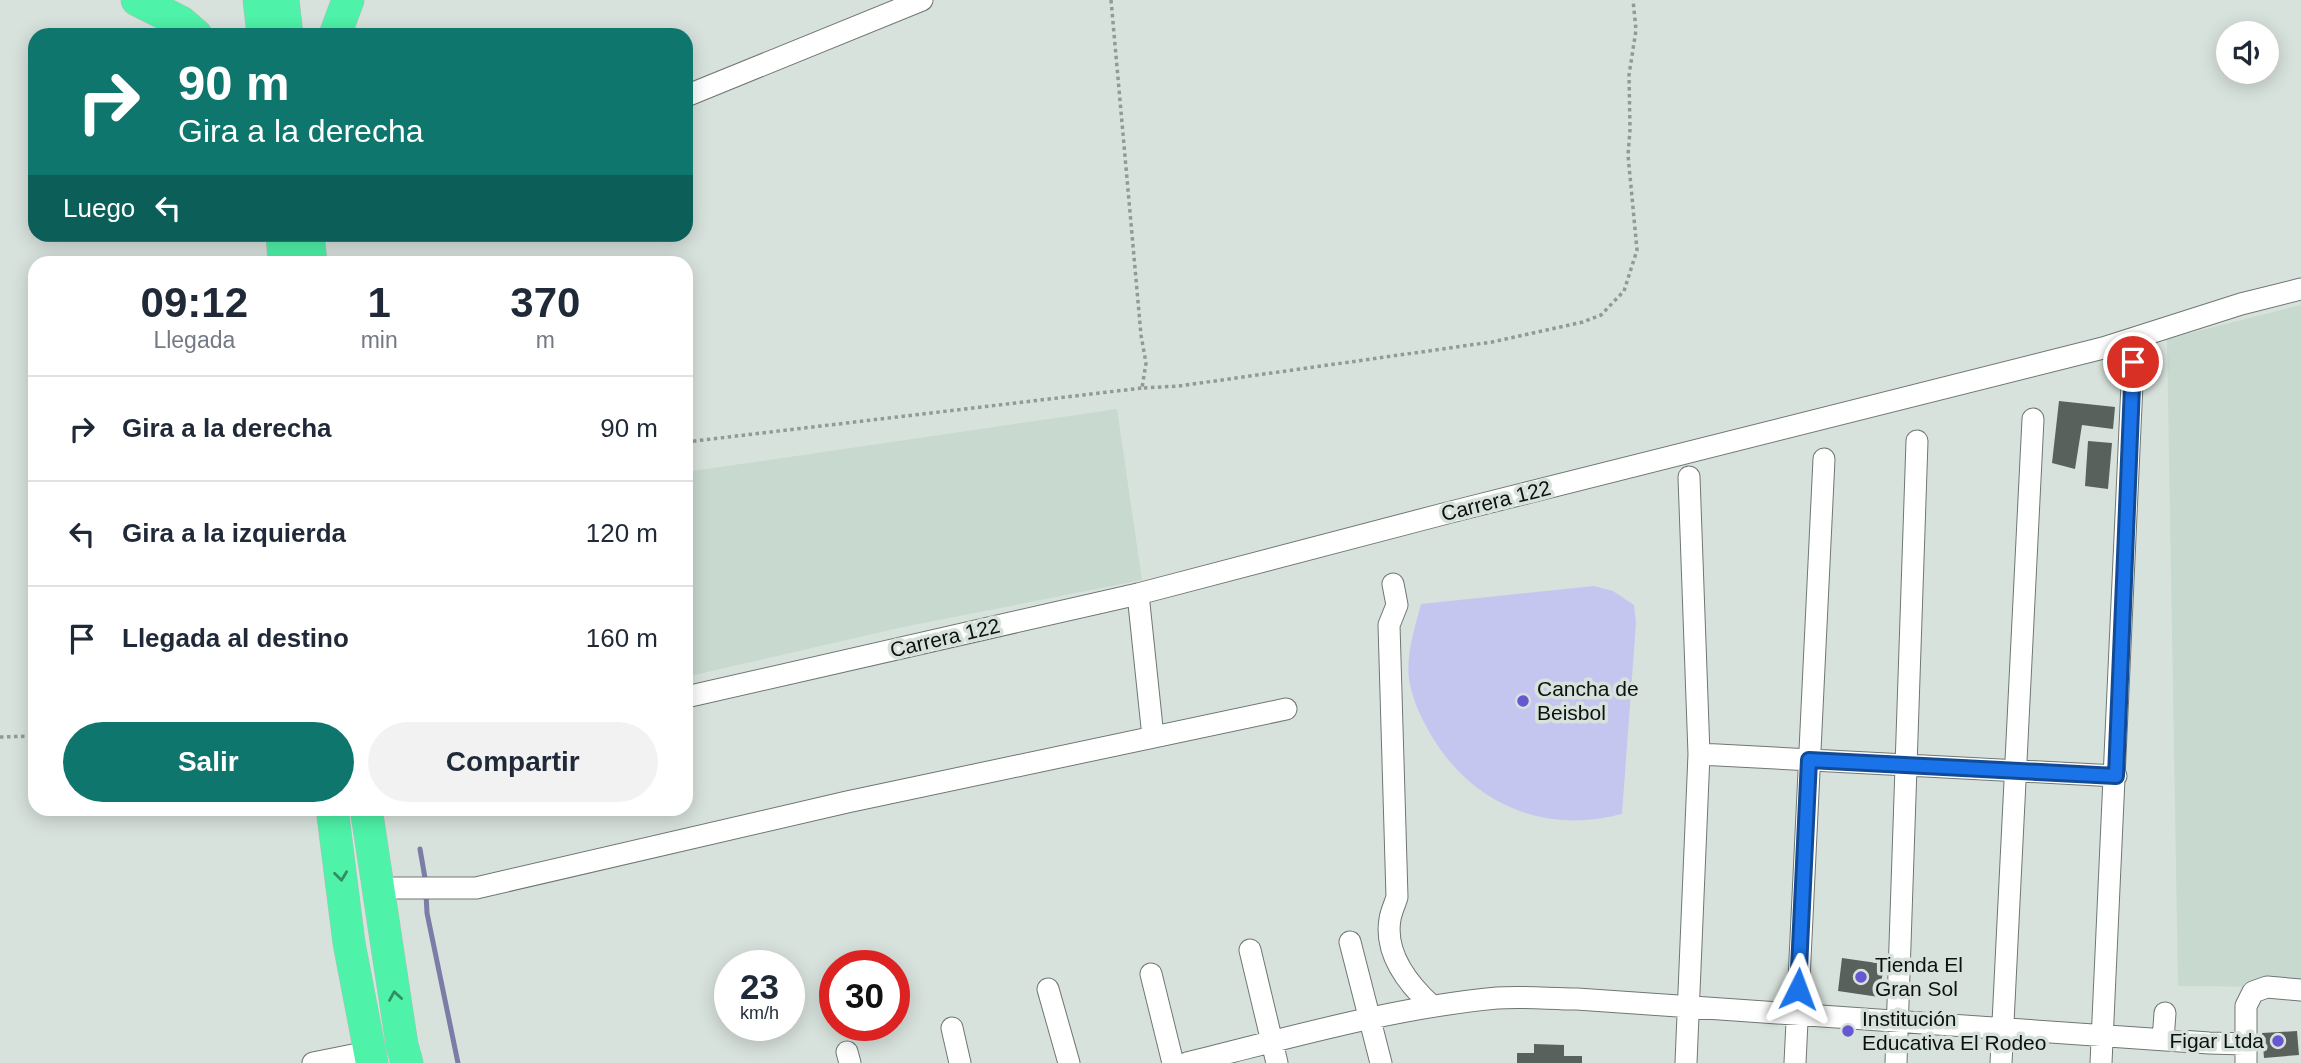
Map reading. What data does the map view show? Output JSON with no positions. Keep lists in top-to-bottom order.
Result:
{
  "streets": {
    "street": ["Carrera 122"]
  },
  "places": [
    "Cancha de Beisbol",
    "Tienda El Gran Sol",
    "Institución Educativa El Rodeo",
    "Figar Ltda"
  ],
  "page": {
    "turn": ["90 m", "Gira a la derecha"],
    "then": "Luego",
    "eta": [
      "09:12",
      "Llegada",
      "1",
      "min",
      "370",
      "m"
    ],
    "list": [
      {
        "name": "Gira a la derecha",
        "value": "90 m"
      },
      {
        "name": "Gira a la izquierda",
        "value": "120 m"
      },
      {
        "name": "Llegada al destino",
        "value": "160 m"
      }
    ],
    "buttons": ["Salir", "Compartir"],
    "speed": "23 km/h",
    "limit": "30"
  }
}
